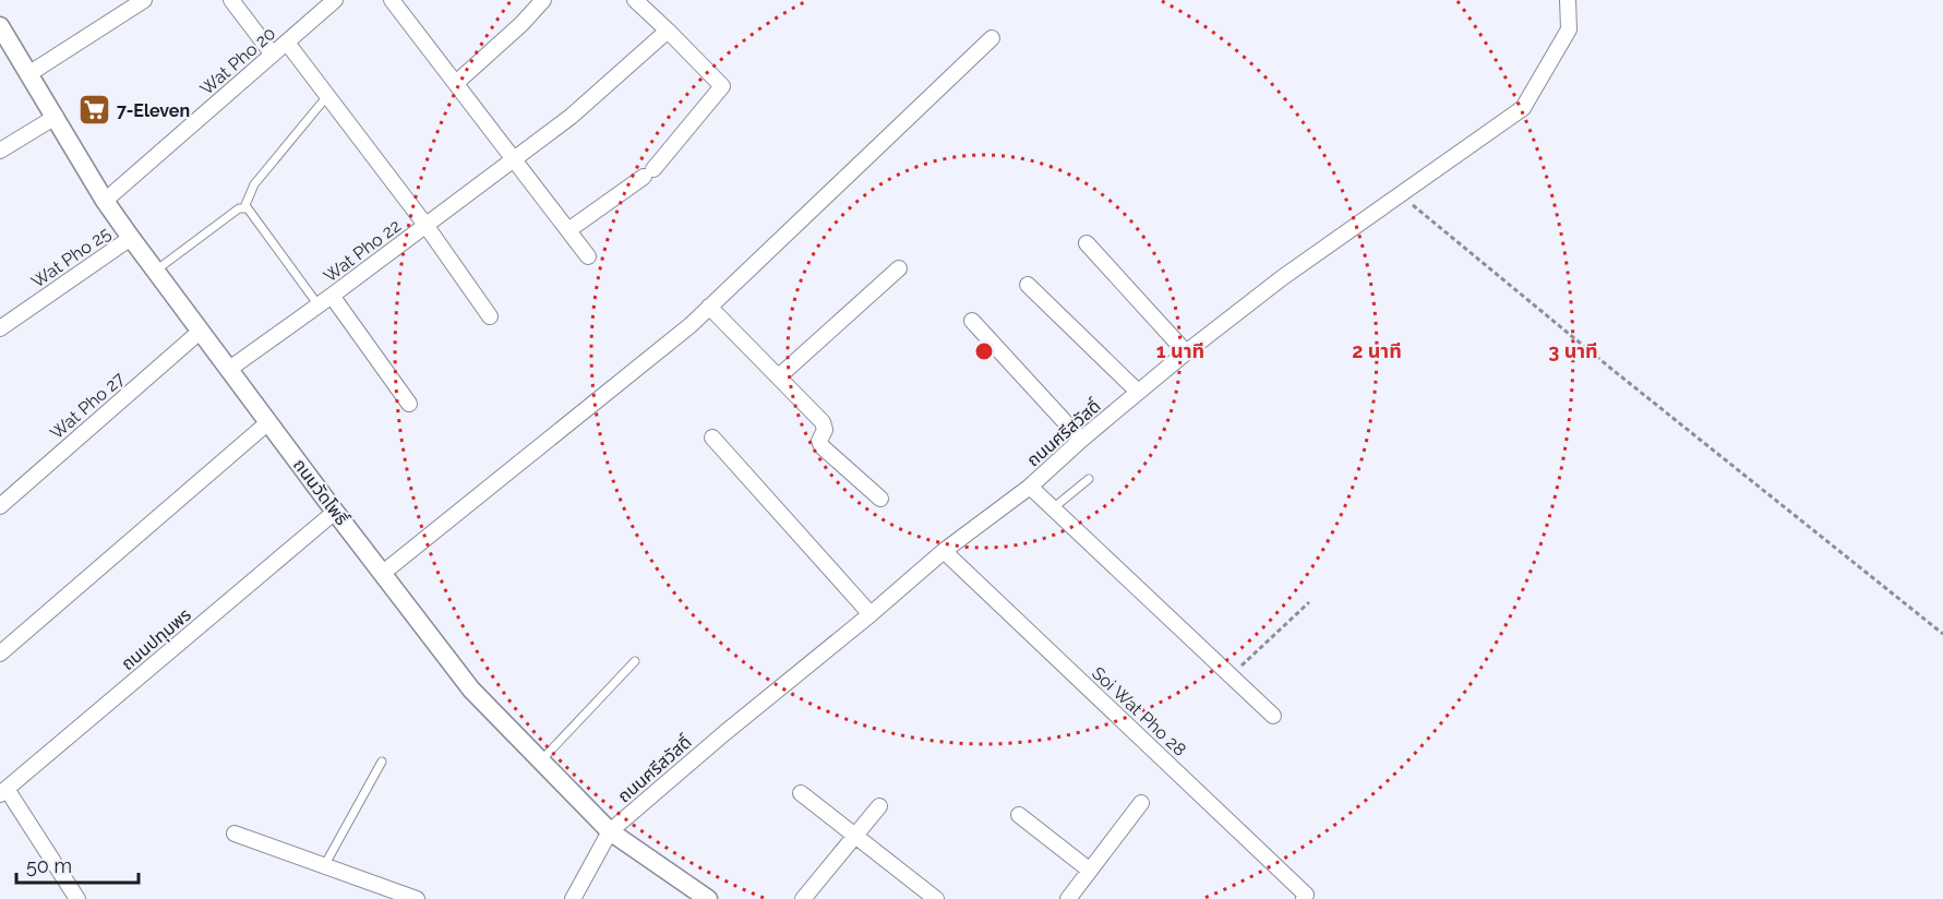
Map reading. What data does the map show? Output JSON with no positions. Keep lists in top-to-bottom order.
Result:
{
  "streets": {
    "street": [
      "Wat Pho 20",
      "Wat Pho 22",
      "Wat Pho 25",
      "Wat Pho 27",
      "ถนนศรีสวัสดิ์",
      "ถนนวัดโพธิ์",
      "ถนนปทุมพร",
      "Soi Wat Pho 28"
    ]
  },
  "crossings": [
    ["Wat Pho 20", "ถนนวัดโพธิ์"],
    ["Wat Pho 22", "ถนนวัดโพธิ์"],
    ["Wat Pho 25", "ถนนวัดโพธิ์"],
    ["Wat Pho 27", "ถนนวัดโพธิ์"],
    ["ถนนศรีสวัสดิ์", "ถนนวัดโพธิ์"],
    ["ถนนศรีสวัสดิ์", "Soi Wat Pho 28"],
    ["ถนนวัดโพธิ์", "ถนนปทุมพร"]
  ],
  "places": {
    "supermarket": ["7-Eleven"]
  },
  "scale_bar": "50 m",
  "rings": ["1 นาที", "2 นาที", "3 นาที"]
}
